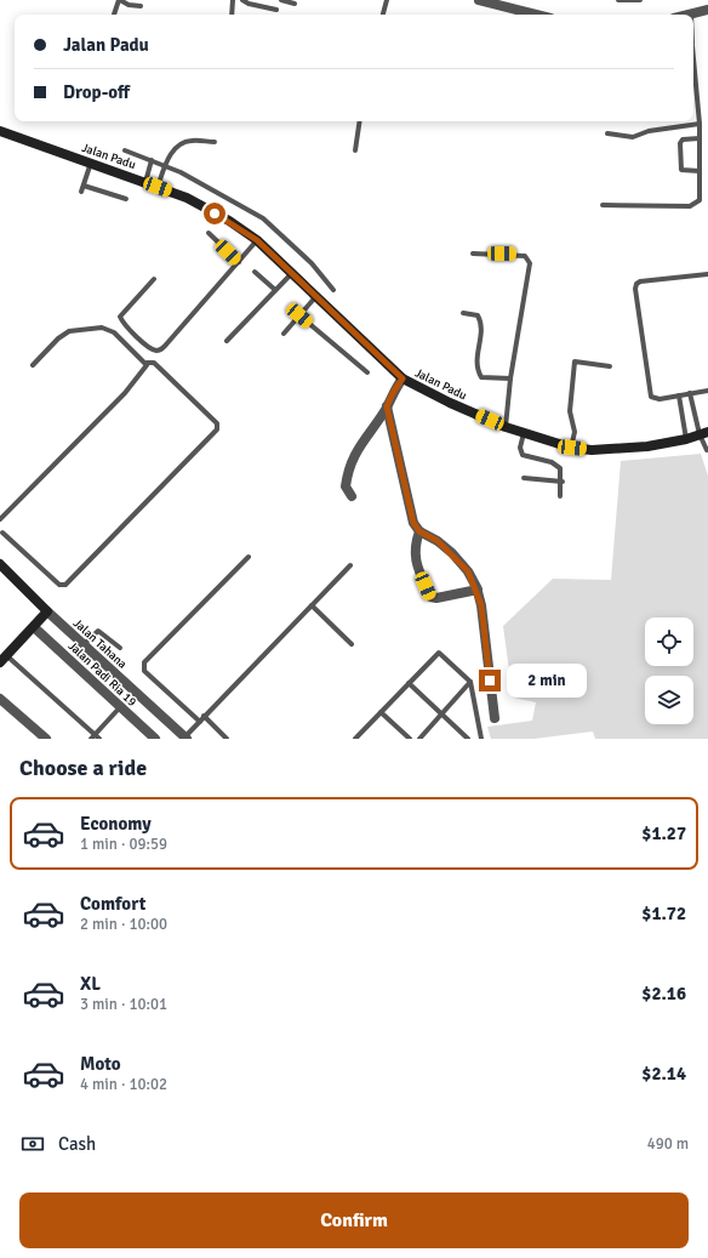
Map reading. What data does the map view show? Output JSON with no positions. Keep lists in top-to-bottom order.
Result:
{
  "streets": {
    "street": ["Jalan Padu", "Jalan Tahana", "Jalan Padi Ria 19"]
  },
  "page": {
    "banner": ["Jalan Padu", "Drop-off"],
    "bubble": "2 min",
    "heading": "Choose a ride",
    "list": [
      {
        "name": "Economy",
        "note": "1 min · 09:59",
        "value": "$1.27"
      },
      {
        "name": "Comfort",
        "note": "2 min · 10:00",
        "value": "$1.72"
      },
      {
        "name": "XL",
        "note": "3 min · 10:01",
        "value": "$2.16"
      },
      {
        "name": "Moto",
        "note": "4 min · 10:02",
        "value": "$2.14"
      }
    ],
    "pay": ["Cash", "490 m"],
    "buttons": "Confirm"
  }
}
